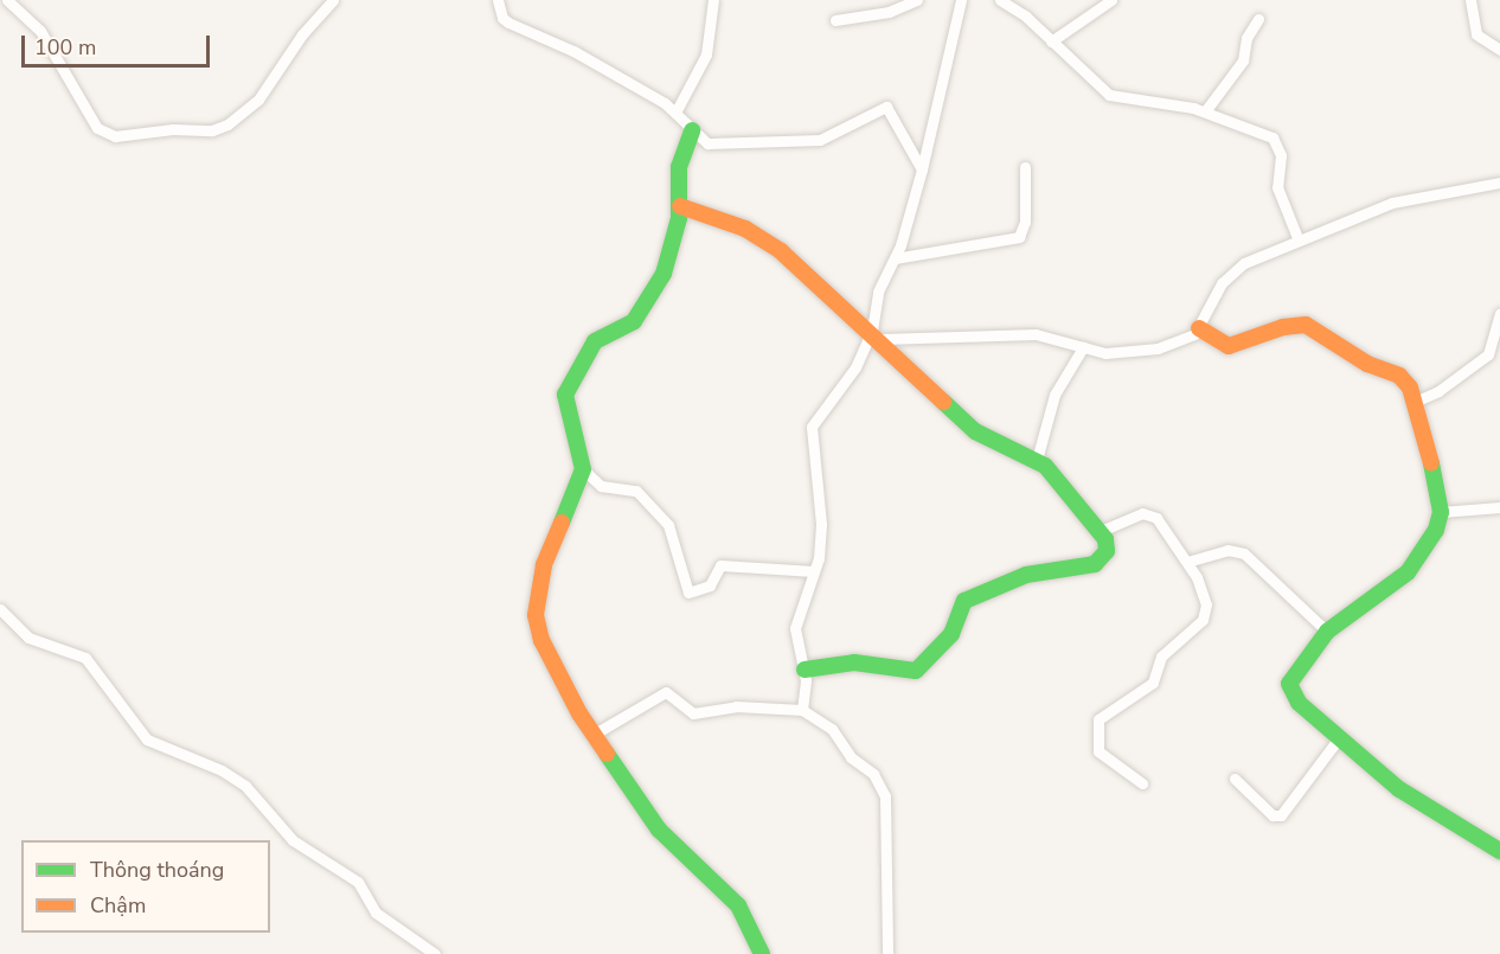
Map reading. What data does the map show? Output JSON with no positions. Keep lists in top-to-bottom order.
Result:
{
  "legend": ["Thông thoáng", "Chậm"],
  "scale_bar": "100 m"
}
